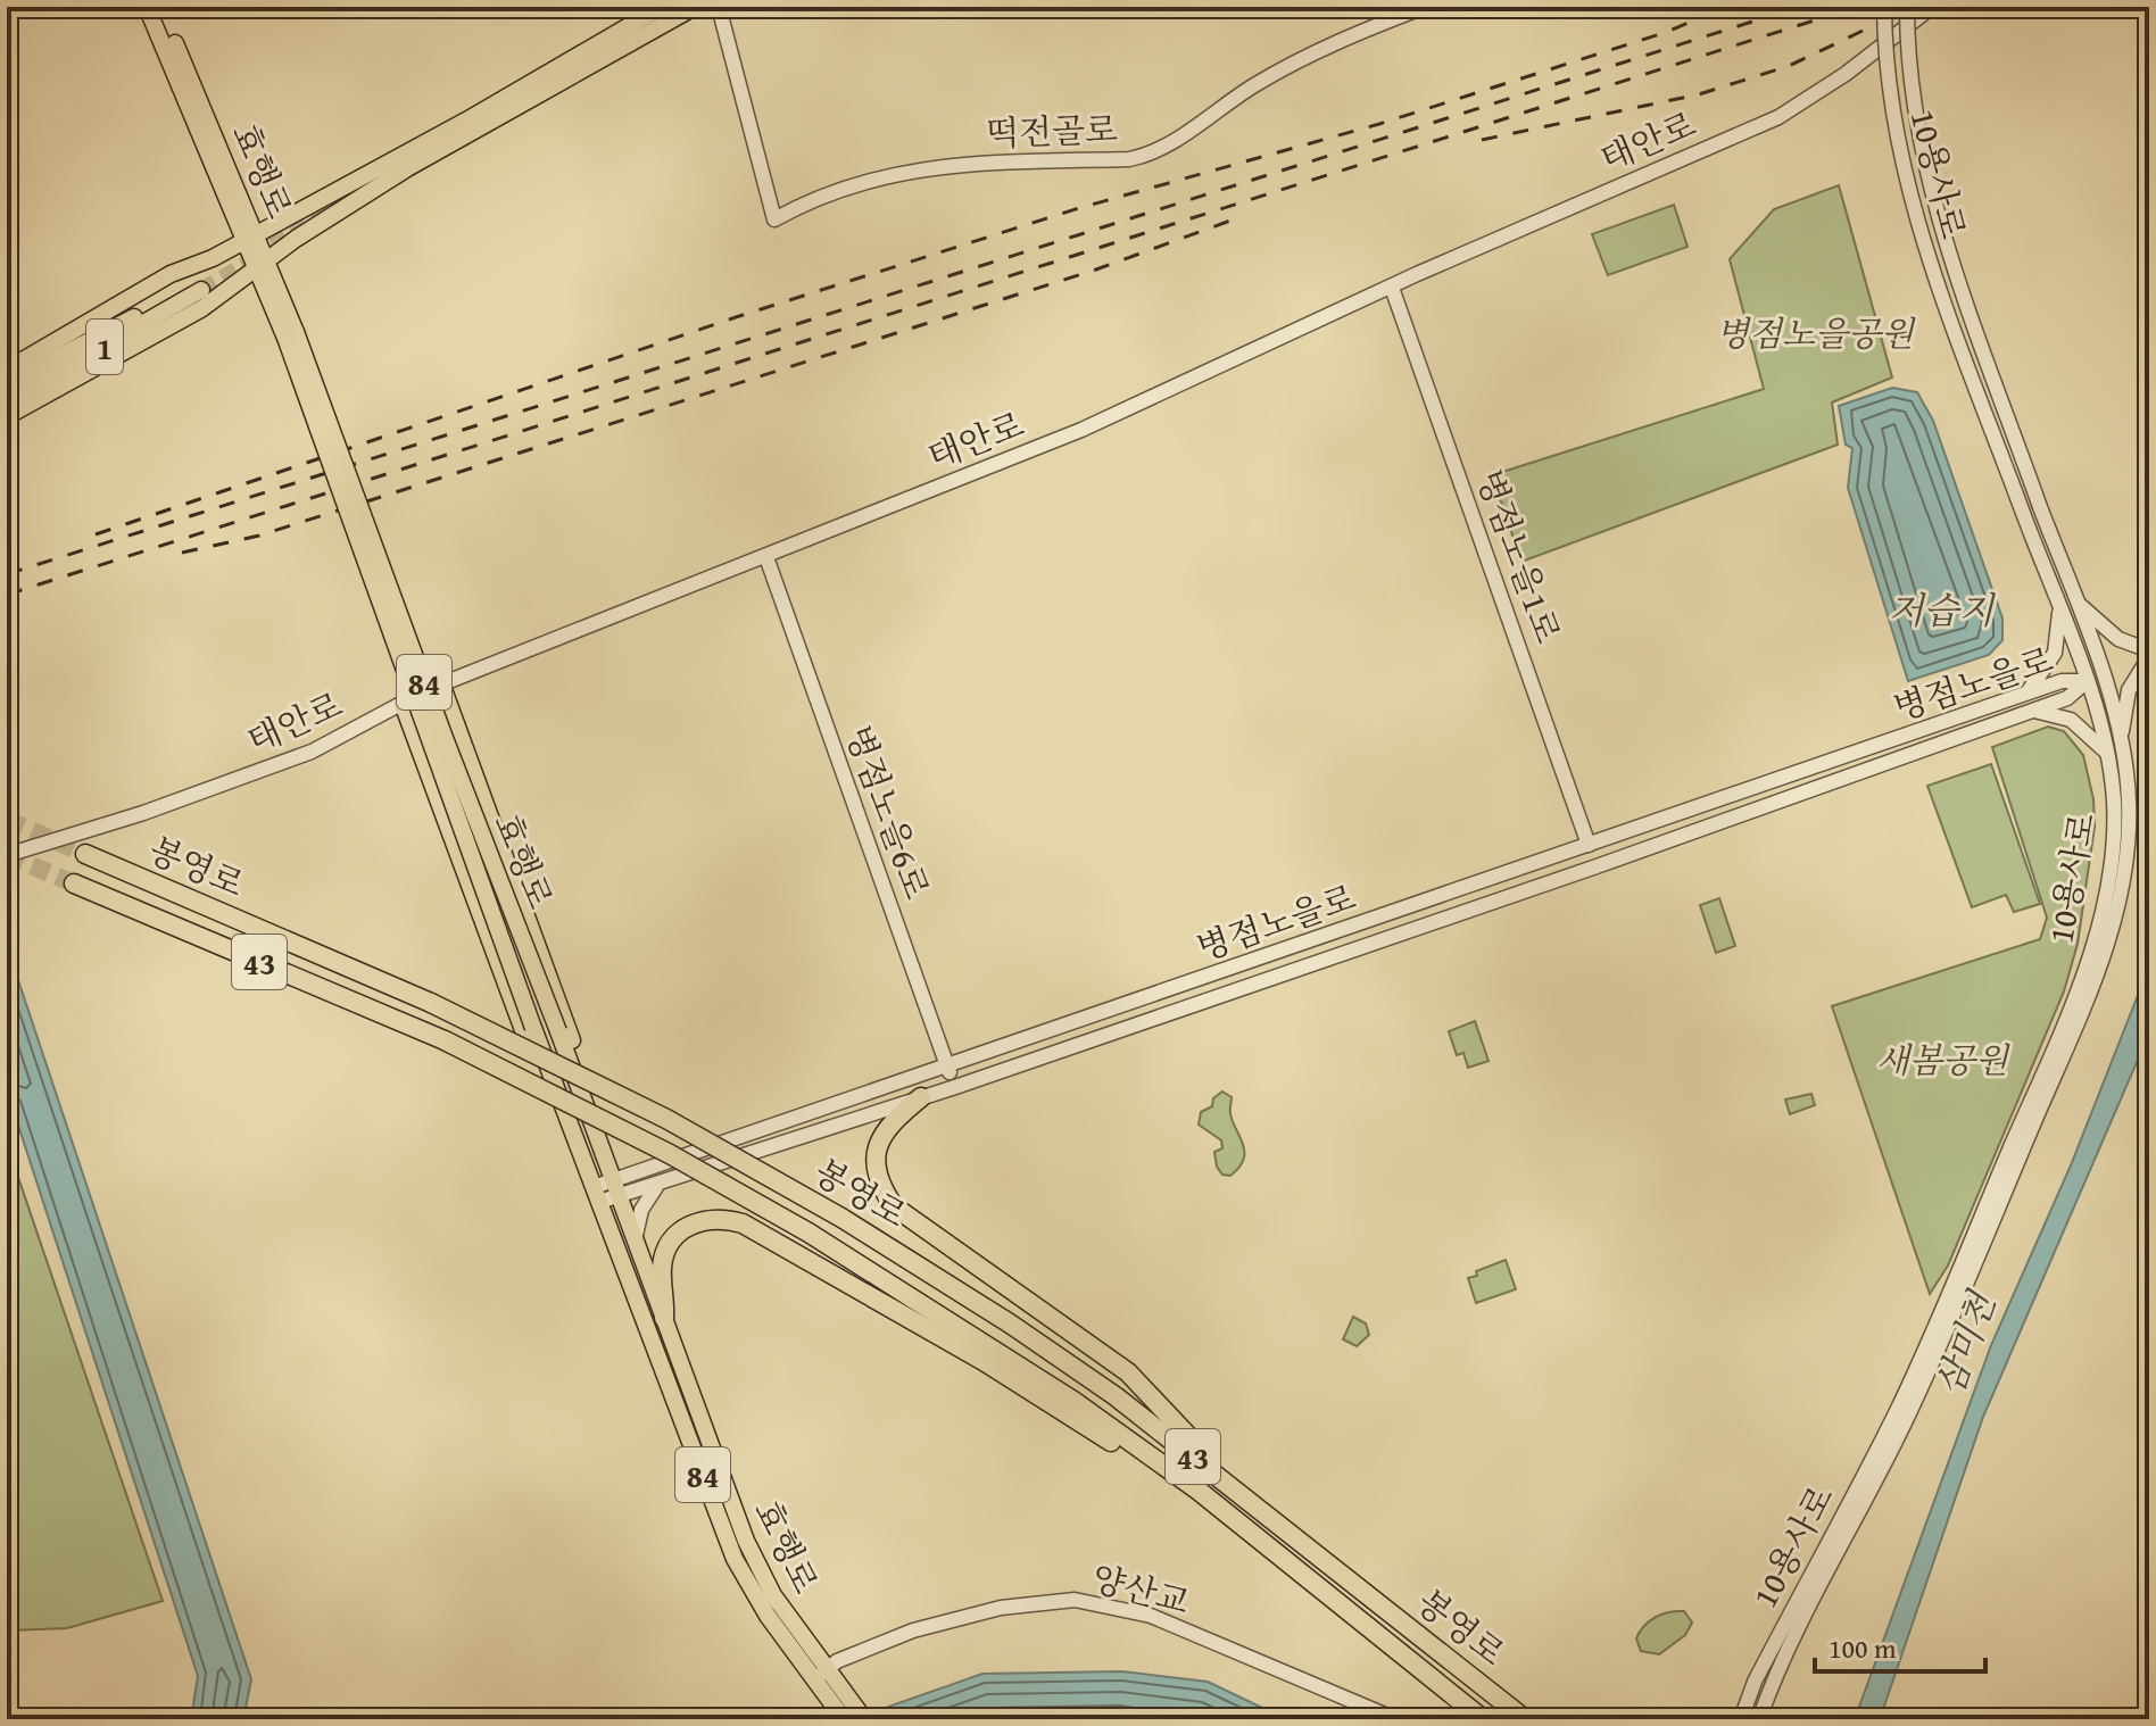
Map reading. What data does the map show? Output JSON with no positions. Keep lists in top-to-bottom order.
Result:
{
  "streets": {
    "highway": ["봉영로", "43"],
    "main road": ["효행로", "1", "84"],
    "street": [
      "떡전골로",
      "태안로",
      "10용사로",
      "병점노을1로",
      "병점노을로",
      "병점노을6로",
      "양산교"
    ]
  },
  "crossings": [
    ["태안로", "병점노을1로"],
    ["태안로", "병점노을6로"],
    ["효행로", "84"],
    ["효행로", "병점노을로"],
    ["효행로", "양산교"],
    ["10용사로", "병점노을로"],
    ["병점노을1로", "병점노을로"],
    ["병점노을로", "병점노을6로"]
  ],
  "water": ["저습지", "삼미천"],
  "parks": ["병점노을공원", "새봄공원"],
  "scale_bar": "100 m"
}
